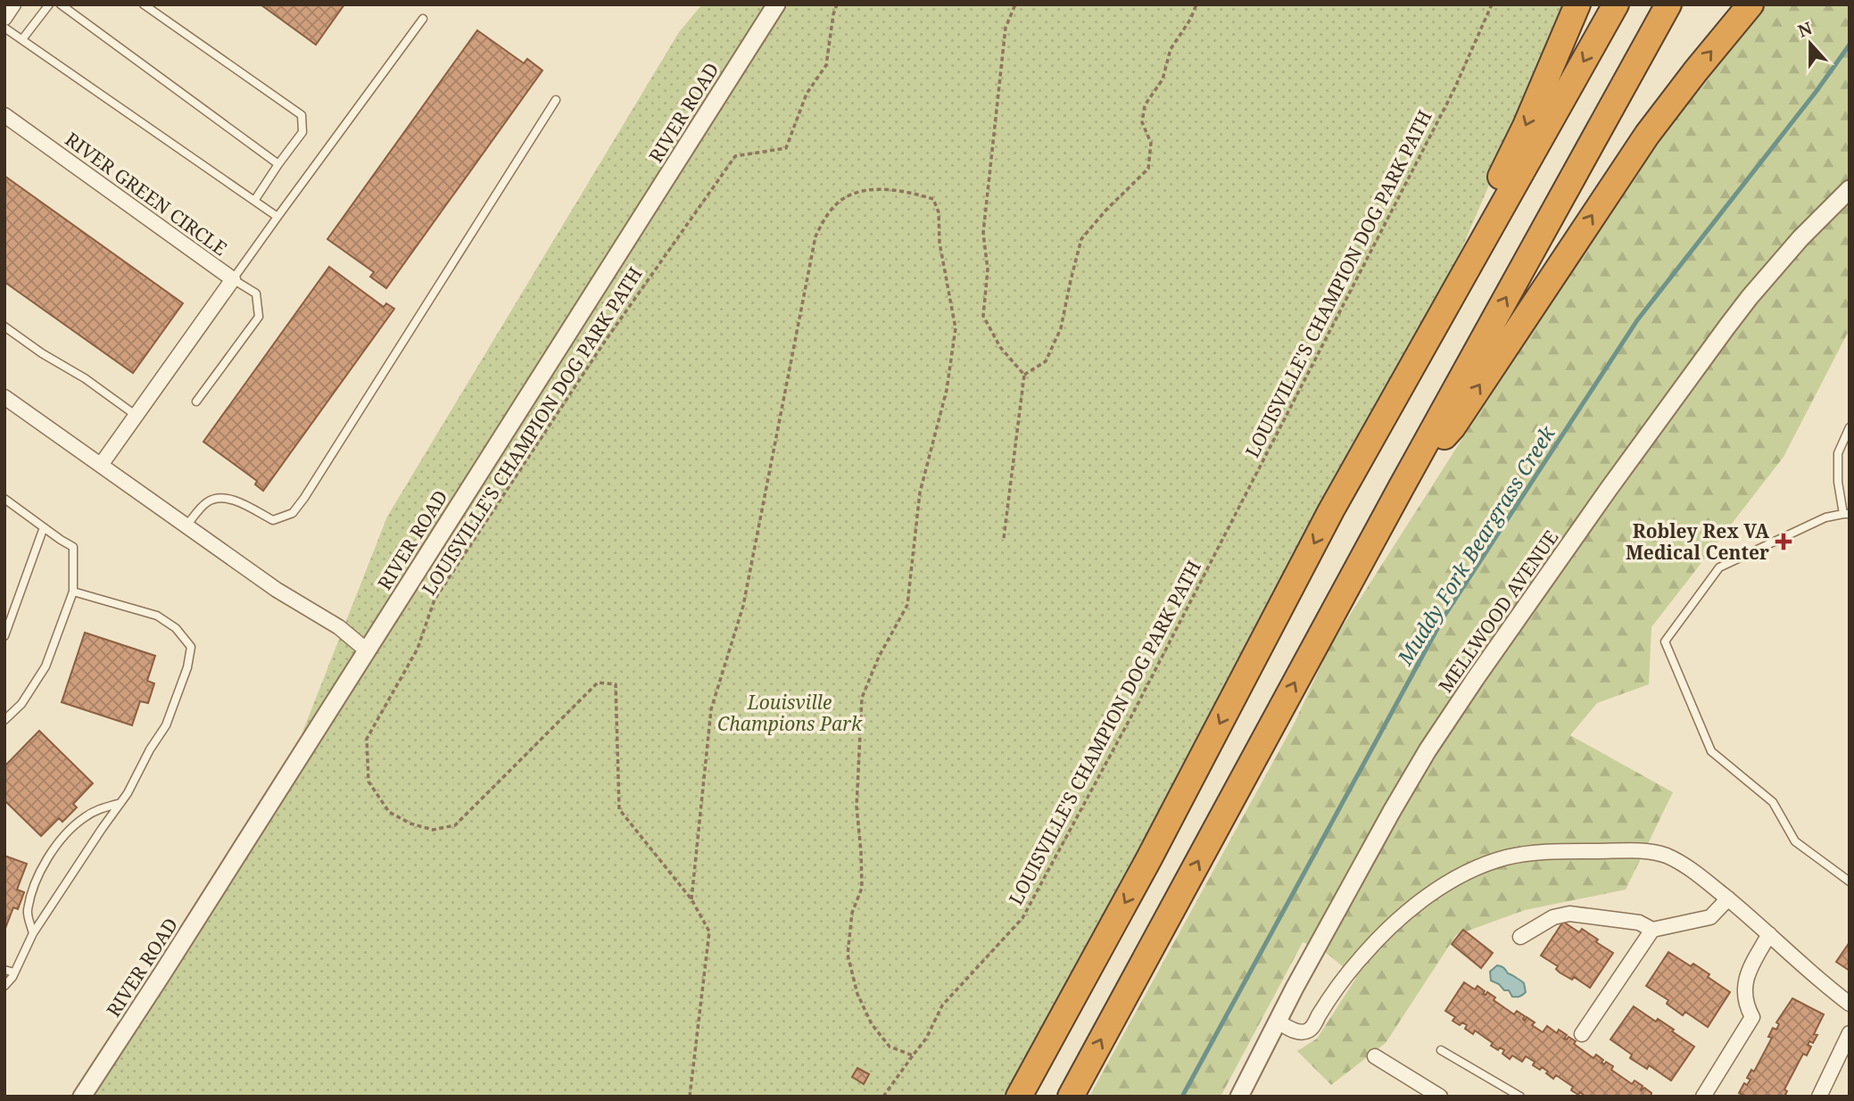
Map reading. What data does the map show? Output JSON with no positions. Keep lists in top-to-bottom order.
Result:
{
  "streets": {
    "street": ["RIVER ROAD", "RIVER GREEN CIRCLE", "MELLWOOD AVENUE"],
    "path": ["LOUISVILLE'S CHAMPION DOG PARK PATH"]
  },
  "water": ["Muddy Fork Beargrass Creek"],
  "parks": ["Louisville Champions Park"],
  "places": {
    "health": ["Robley Rex VA Medical Center"]
  },
  "north": "top"
}
